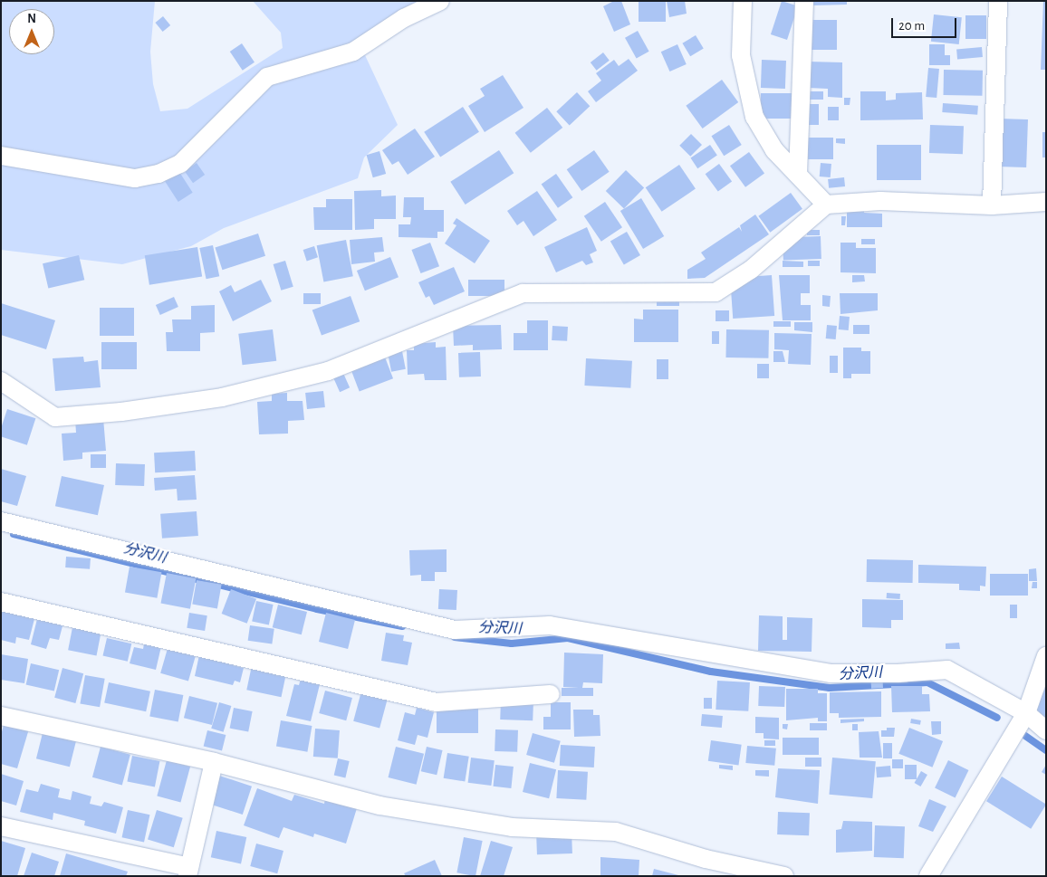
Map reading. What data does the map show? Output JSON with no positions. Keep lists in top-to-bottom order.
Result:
{
  "water": ["分沢川"],
  "scale_bar": "20 m",
  "north": "top"
}
